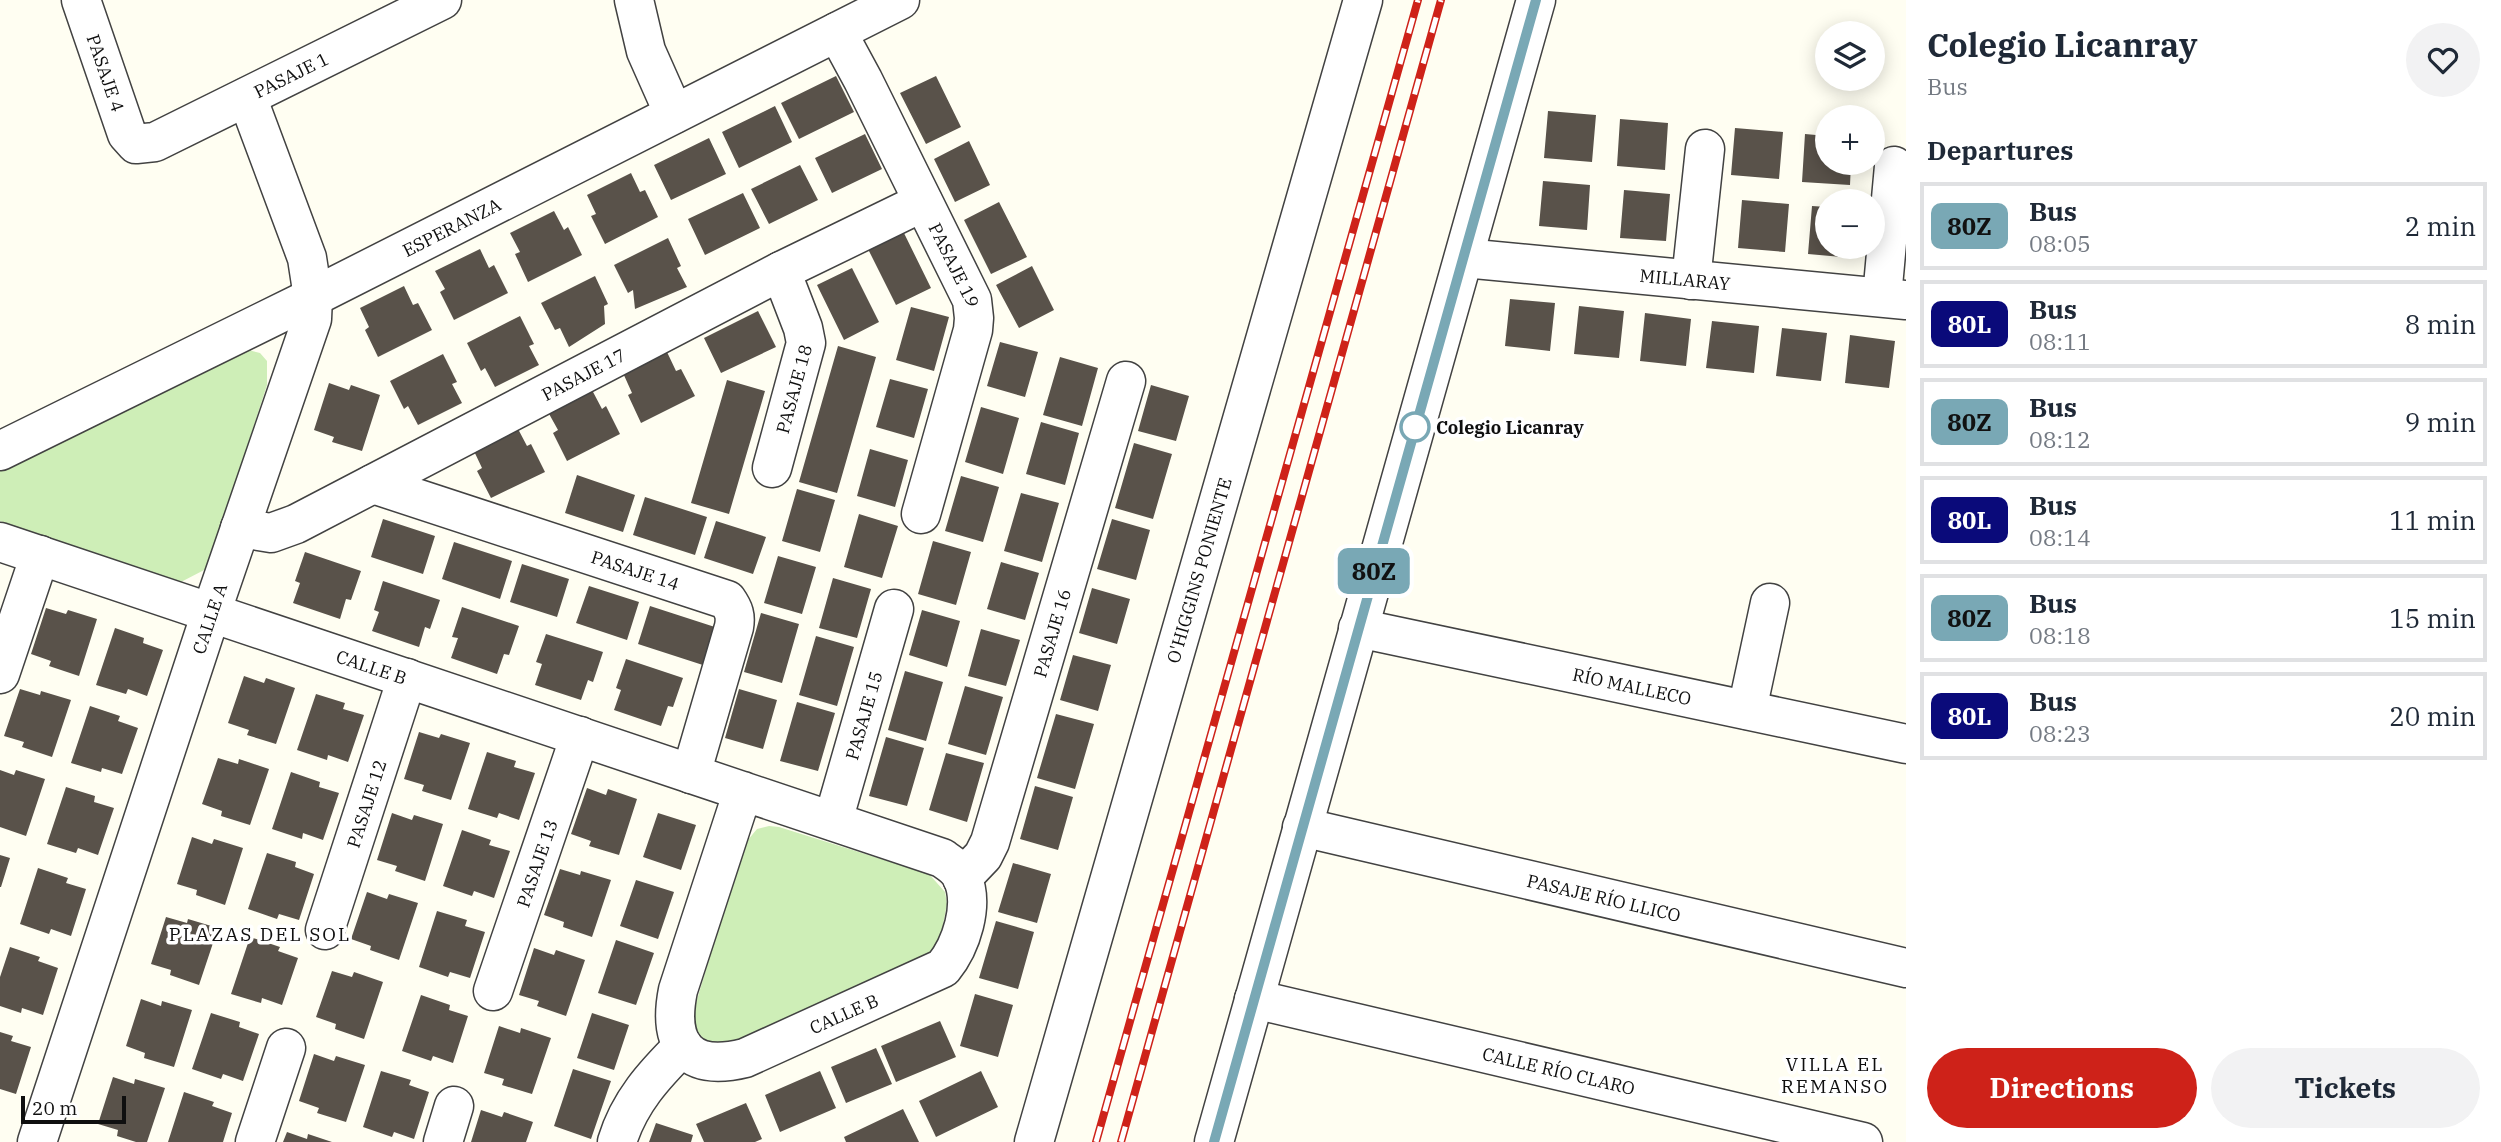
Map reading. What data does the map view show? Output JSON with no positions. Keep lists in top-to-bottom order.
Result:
{
  "streets": {
    "street": [
      "PASAJE 4",
      "PASAJE 1",
      "ESPERANZA",
      "PASAJE 19",
      "MILLARAY",
      "PASAJE 17",
      "PASAJE 18",
      "PASAJE 14",
      "O'HIGGINS PONIENTE",
      "CALLE A",
      "PASAJE 16",
      "CALLE B",
      "RÍO MALLECO",
      "PASAJE 15",
      "PASAJE 12",
      "PASAJE 13",
      "PASAJE RÍO LLICO",
      "CALLE RÍO CLARO"
    ]
  },
  "crossings": [
    ["PASAJE 4", "PASAJE 1"],
    ["PASAJE 1", "CALLE A"],
    ["ESPERANZA", "PASAJE 19"],
    ["ESPERANZA", "CALLE A"],
    ["PASAJE 19", "PASAJE 17"],
    ["PASAJE 17", "PASAJE 18"],
    ["PASAJE 17", "PASAJE 14"],
    ["PASAJE 17", "CALLE A"],
    ["PASAJE 14", "CALLE B"],
    ["CALLE A", "CALLE B"],
    ["PASAJE 16", "CALLE B"],
    ["CALLE B", "PASAJE 15"],
    ["CALLE B", "PASAJE 12"],
    ["CALLE B", "PASAJE 13"]
  ],
  "districts": ["PLAZAS DEL SOL", "VILLA EL REMANSO"],
  "places": ["Colegio Licanray"],
  "lines": ["bus line 80Z"],
  "scale_bar": "20 m",
  "page": {
    "on_map": "80Z",
    "heading": [
      ["Colegio Licanray", "Bus"],
      "Departures"
    ],
    "map_buttons": ["+", "−"],
    "list": [
      {
        "mark": "80Z",
        "name": "Bus",
        "note": "08:05",
        "value": "2 min"
      },
      {
        "mark": "80L",
        "name": "Bus",
        "note": "08:11",
        "value": "8 min"
      },
      {
        "mark": "80Z",
        "name": "Bus",
        "note": "08:12",
        "value": "9 min"
      },
      {
        "mark": "80L",
        "name": "Bus",
        "note": "08:14",
        "value": "11 min"
      },
      {
        "mark": "80Z",
        "name": "Bus",
        "note": "08:18",
        "value": "15 min"
      },
      {
        "mark": "80L",
        "name": "Bus",
        "note": "08:23",
        "value": "20 min"
      }
    ],
    "buttons": ["Directions", "Tickets"],
    "scale": "20 m"
  }
}
